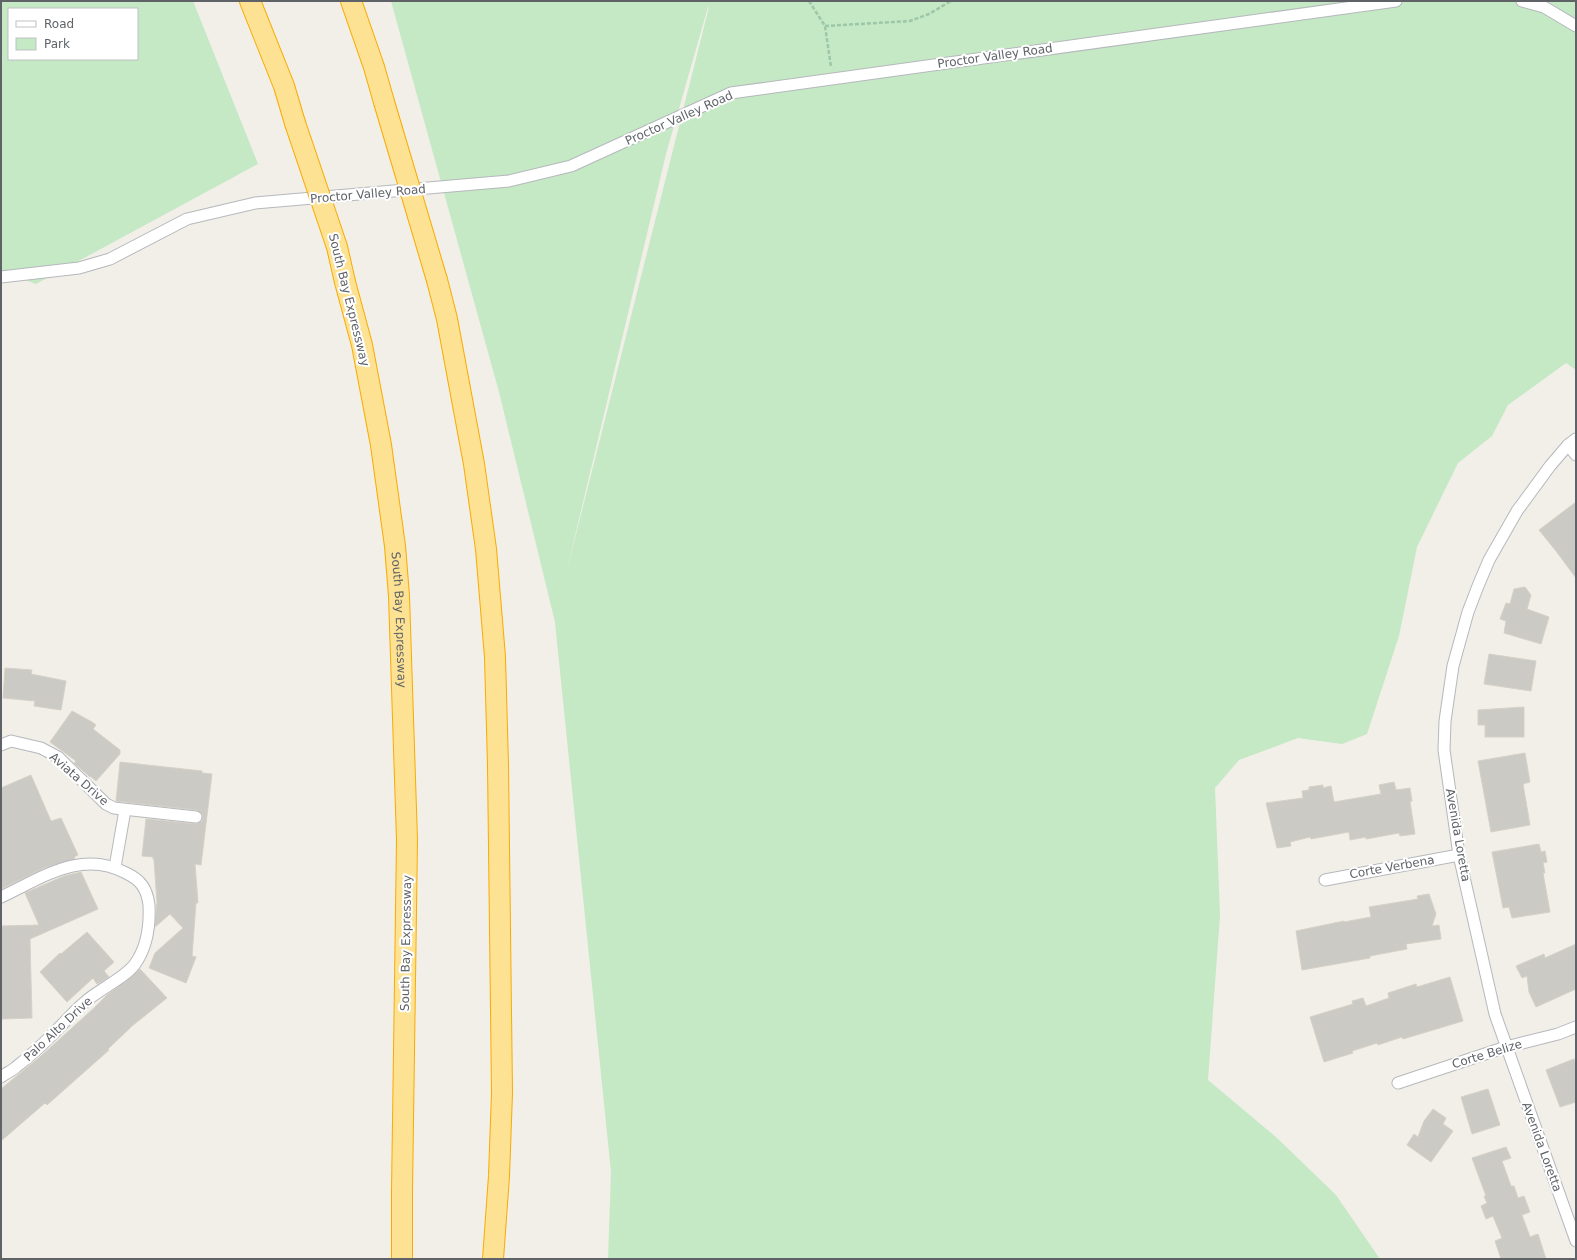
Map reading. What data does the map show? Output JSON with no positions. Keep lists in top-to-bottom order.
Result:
{
  "streets": {
    "highway": ["South Bay Expressway"],
    "street": [
      "Proctor Valley Road",
      "Aviata Drive",
      "Avenida Loretta",
      "Corte Verbena",
      "Palo Alto Drive",
      "Corte Belize"
    ]
  },
  "crossings": [
    ["Avenida Loretta", "Corte Verbena"],
    ["Avenida Loretta", "Corte Belize"]
  ],
  "legend": ["Road", "Park"]
}
